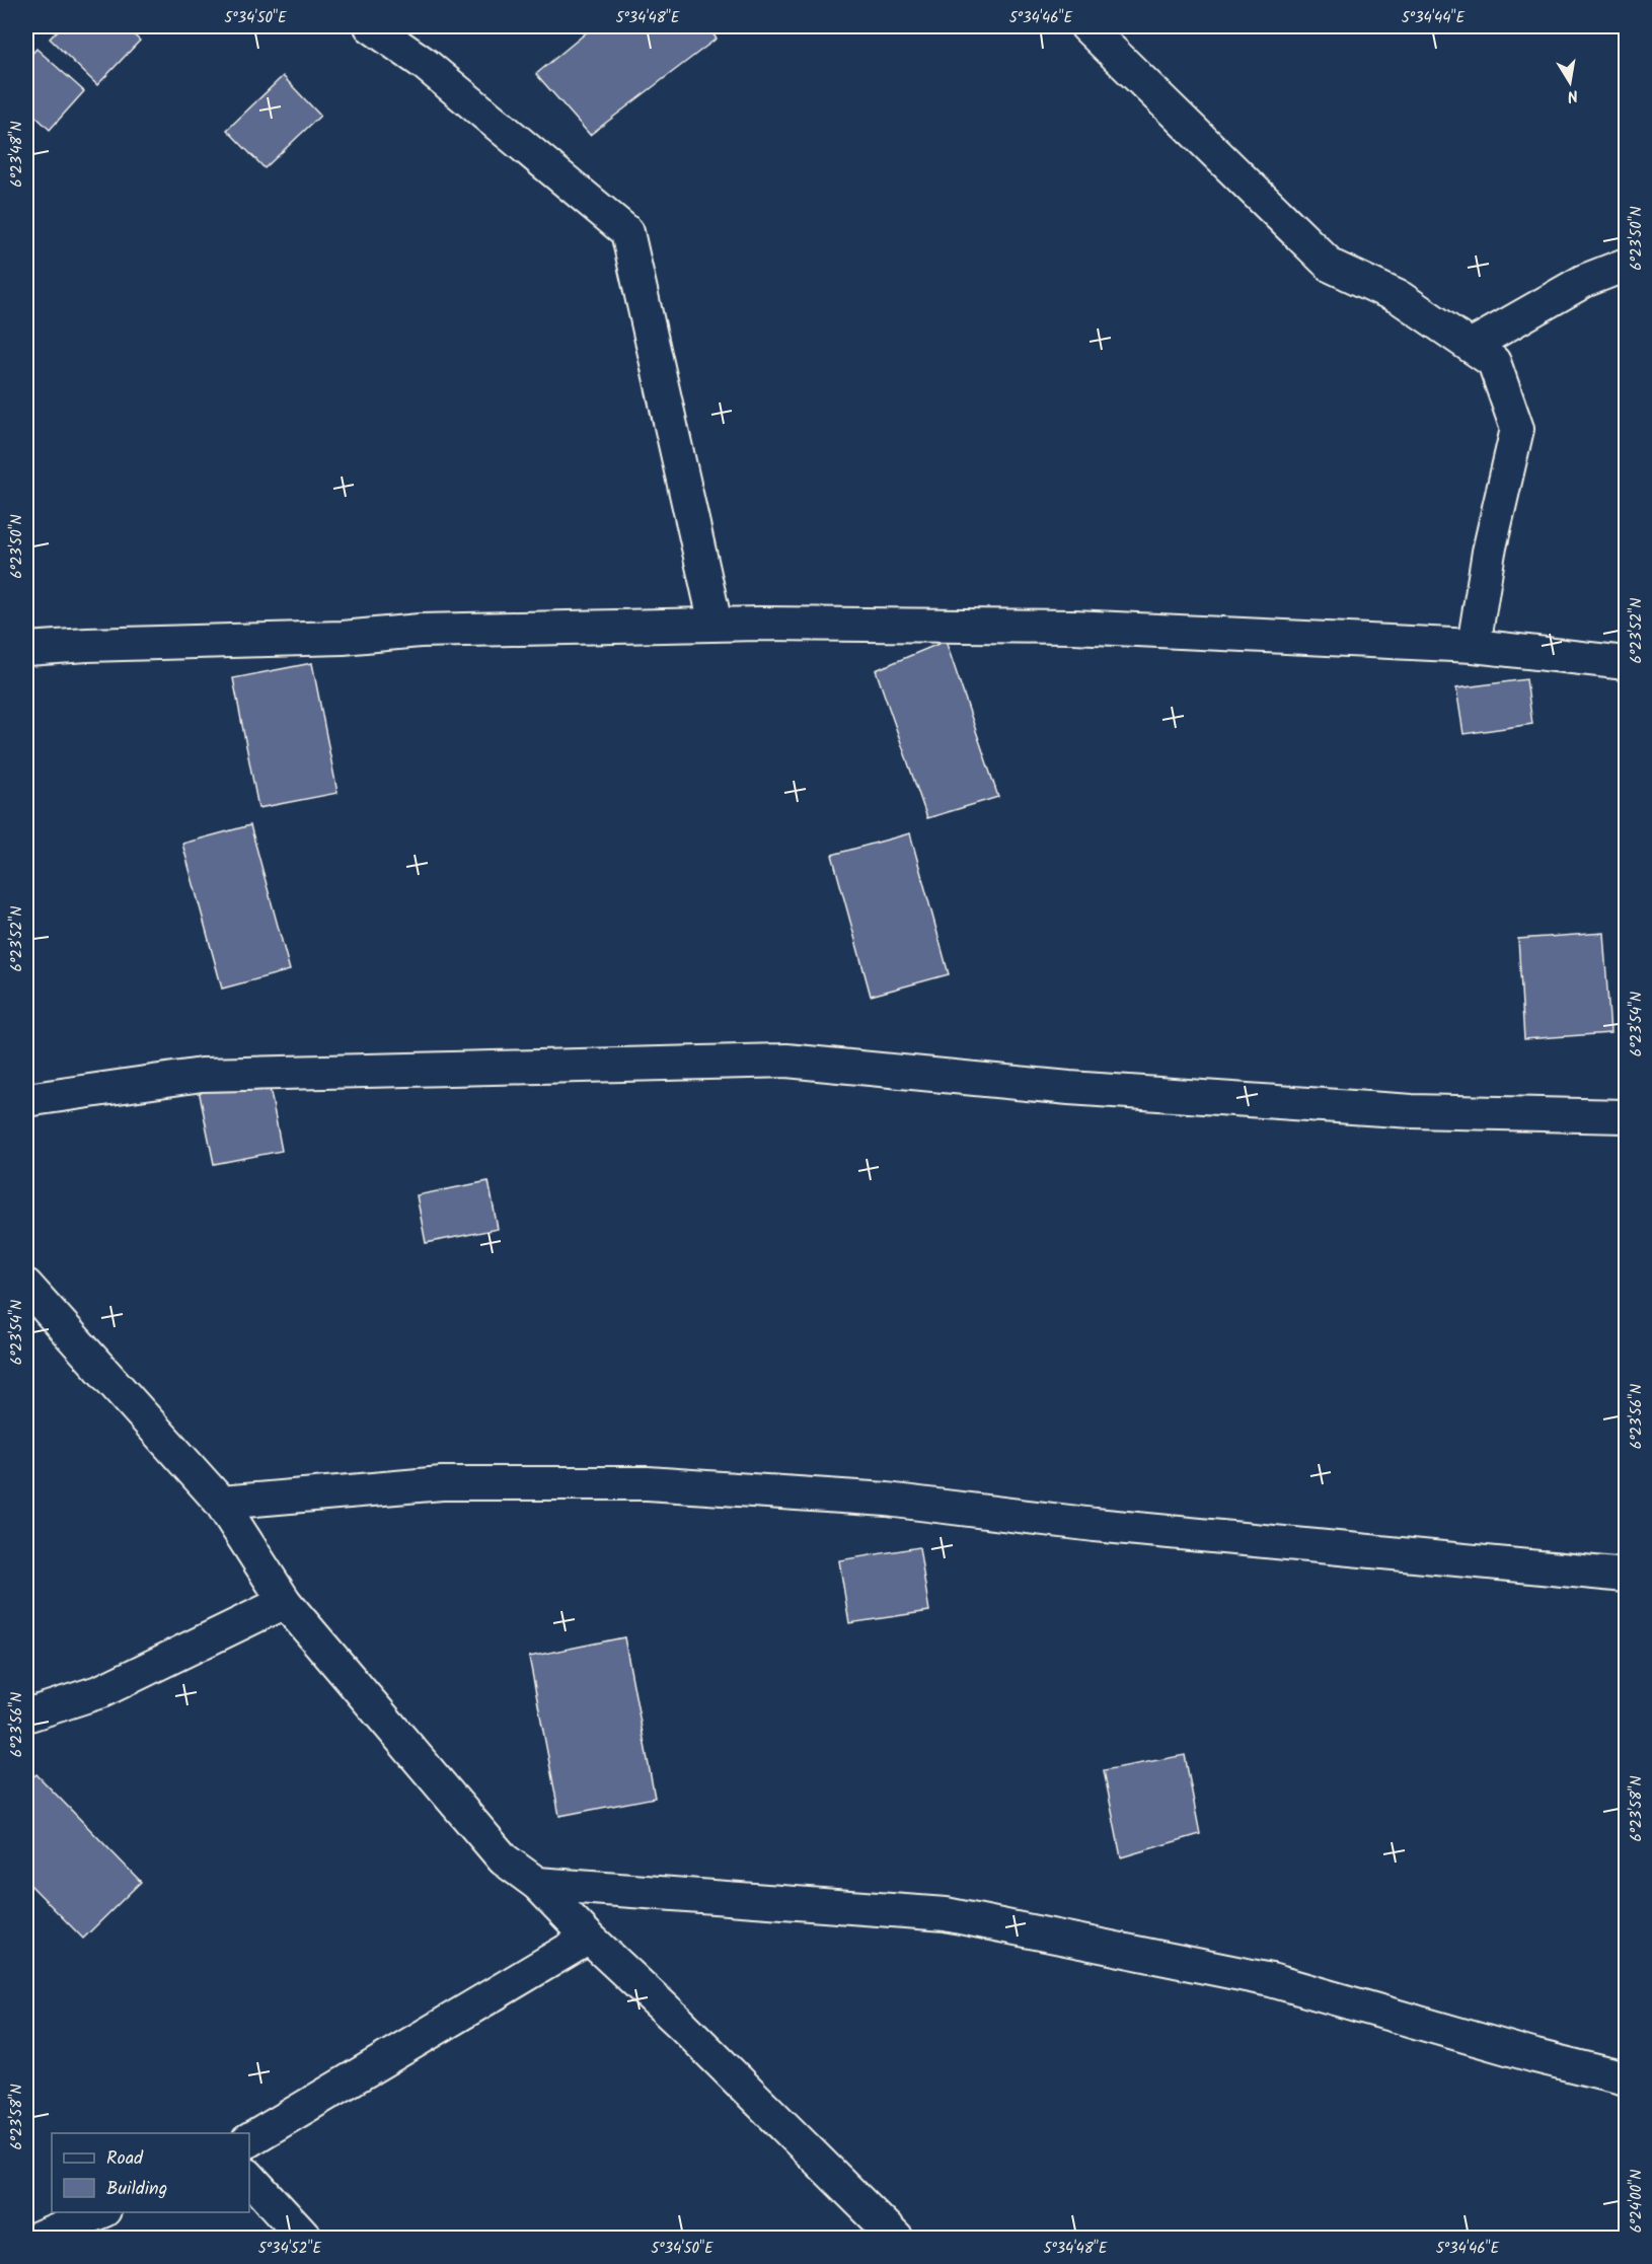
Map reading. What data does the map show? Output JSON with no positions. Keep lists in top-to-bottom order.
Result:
{
  "legend": ["Road", "Building"],
  "north": "bottom",
  "coordinates": [
    "5°34'50\"E",
    "5°34'48\"E",
    "5°34'46\"E",
    "5°34'44\"E",
    "6°23'48\"N",
    "6°23'50\"N",
    "6°23'52\"N",
    "6°23'54\"N",
    "6°23'56\"N",
    "6°23'58\"N",
    "6°24'00\"N",
    "5°34'52\"E"
  ]
}
